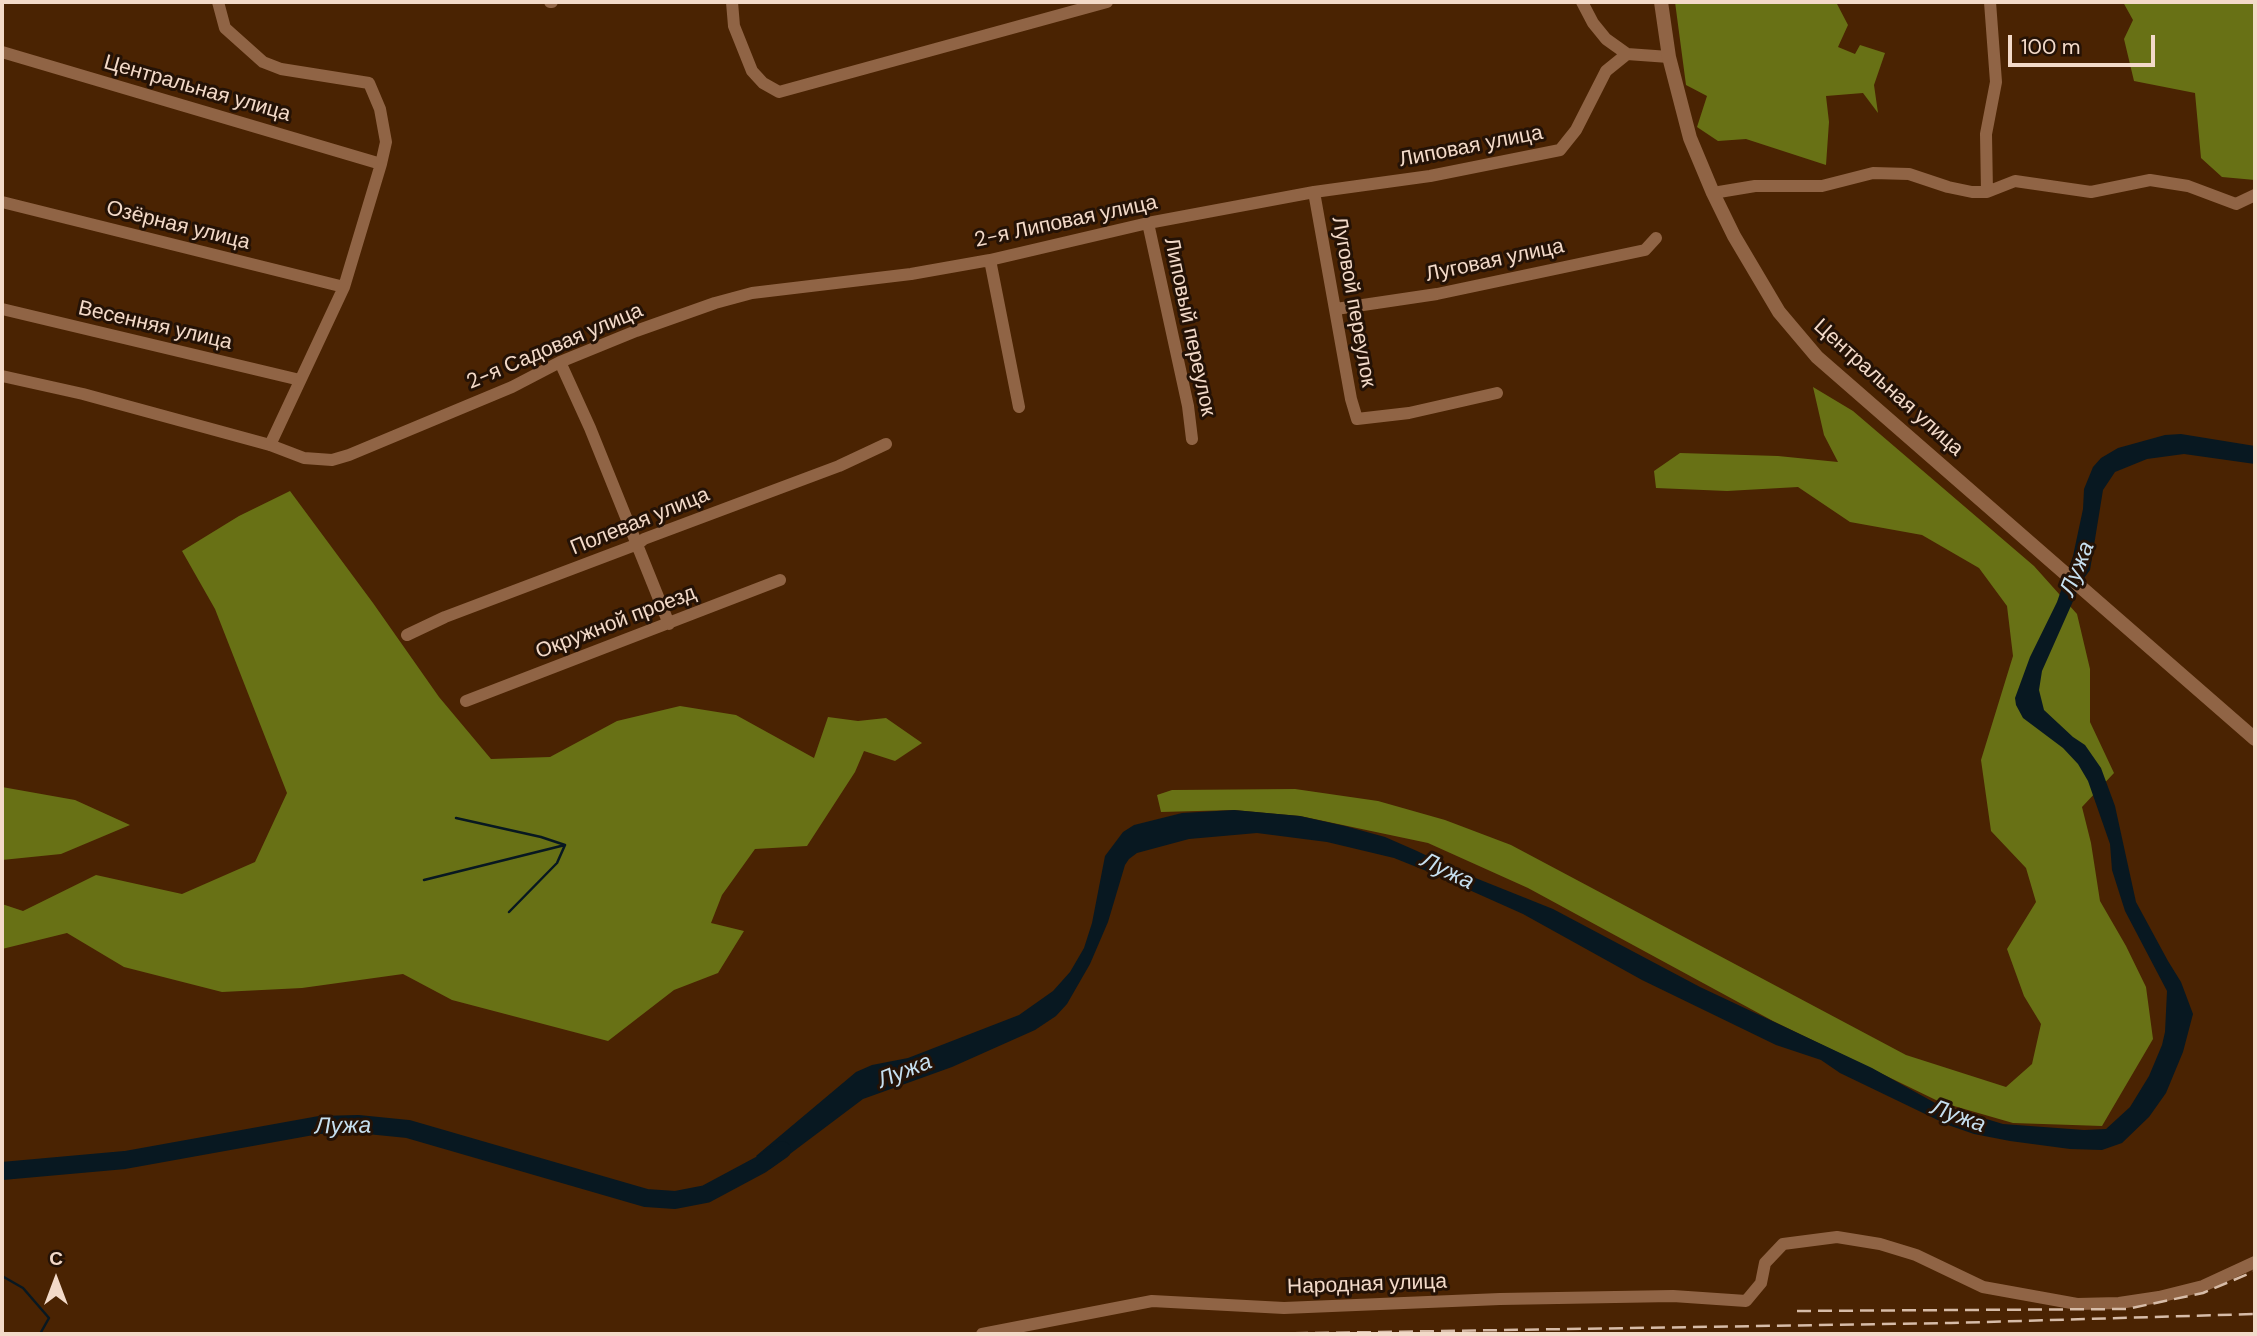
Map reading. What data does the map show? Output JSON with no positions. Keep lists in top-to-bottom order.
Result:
{
  "streets": {
    "street": [
      "Центральная улица",
      "Липовая улица",
      "2-я Липовая улица",
      "Озёрная улица",
      "Луговая улица",
      "Луговой переулок",
      "Весенняя улица",
      "Липовый переулок",
      "2-я Садовая улица",
      "Полевая улица",
      "Окружной проезд",
      "Народная улица"
    ]
  },
  "crossings": [
    ["Липовая улица", "2-я Липовая улица"],
    ["Липовая улица", "Луговой переулок"],
    ["2-я Липовая улица", "Луговой переулок"],
    ["2-я Липовая улица", "Липовый переулок"],
    ["2-я Липовая улица", "2-я Садовая улица"],
    ["Луговая улица", "Луговой переулок"]
  ],
  "water": ["Лужа"],
  "scale_bar": "100 m",
  "north": "top"
}
